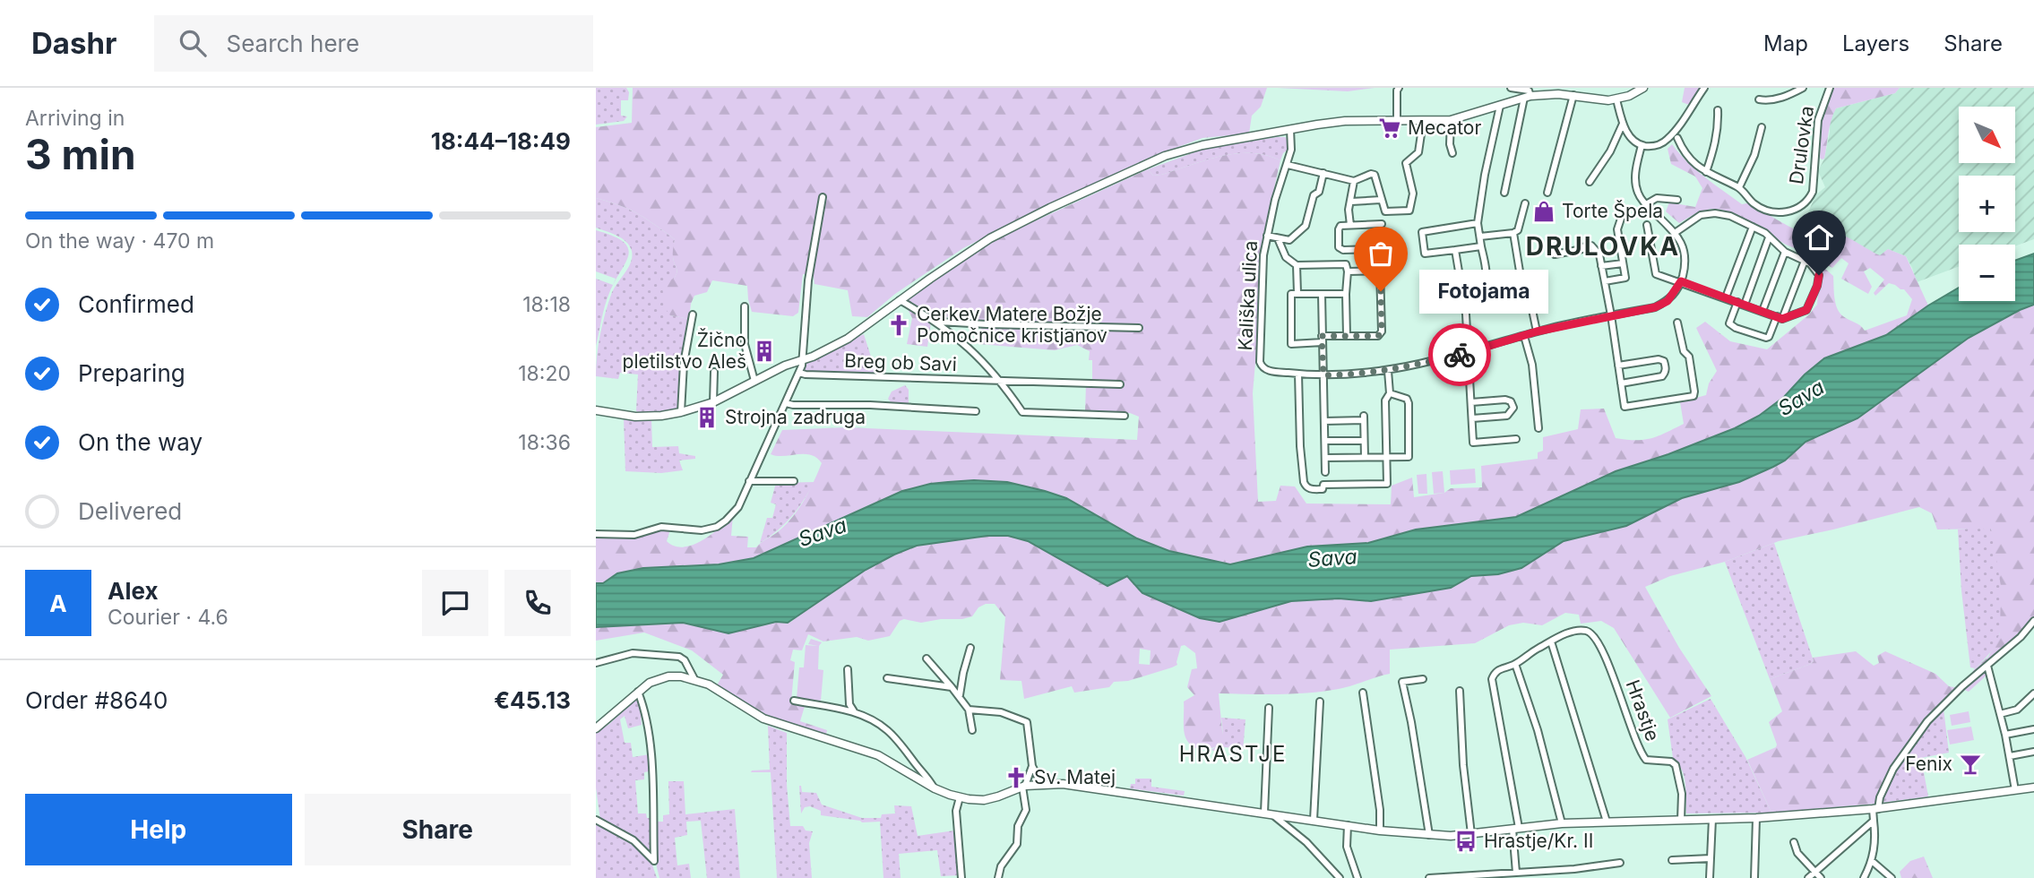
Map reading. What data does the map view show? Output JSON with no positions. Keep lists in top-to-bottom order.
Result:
{
  "streets": {
    "street": [
      "Drulovka",
      "Kališka ulica",
      "Breg ob Savi",
      "Hrastje"
    ]
  },
  "crossings": [
    ["Kališka ulica", "Breg ob Savi"]
  ],
  "districts": ["DRULOVKA", "HRASTJE"],
  "water": ["Sava"],
  "places": {
    "supermarket": ["Mecator"],
    "shop": ["Torte Špela"],
    "other": ["Fotojama"],
    "church": ["Cerkev Matere Božje Pomočnice kristjanov", "Sv. Matej"],
    "building": ["Žično pletilstvo Aleš", "Strojna zadruga"],
    "bar": ["Fenix"],
    "bus stop": ["Hrastje/Kr. II"]
  },
  "north": "bottom right",
  "page": {
    "header": "Dashr",
    "search": "Search here",
    "nav": ["Map", "Layers", "Share"],
    "heading": ["3 min", "Arriving in", "18:44–18:49"],
    "panel": [
      "Alex",
      "Courier · 4.6",
      "Order #8640",
      "€45.13"
    ],
    "map_buttons": ["+", "−"],
    "bar": "On the way · 470 m",
    "list": [
      ["Confirmed", "18:18"],
      ["Preparing", "18:20"],
      ["On the way", "18:36"],
      "Delivered"
    ],
    "bubble": "Fotojama",
    "round": "A",
    "buttons": ["Help", "Share"]
  }
}
